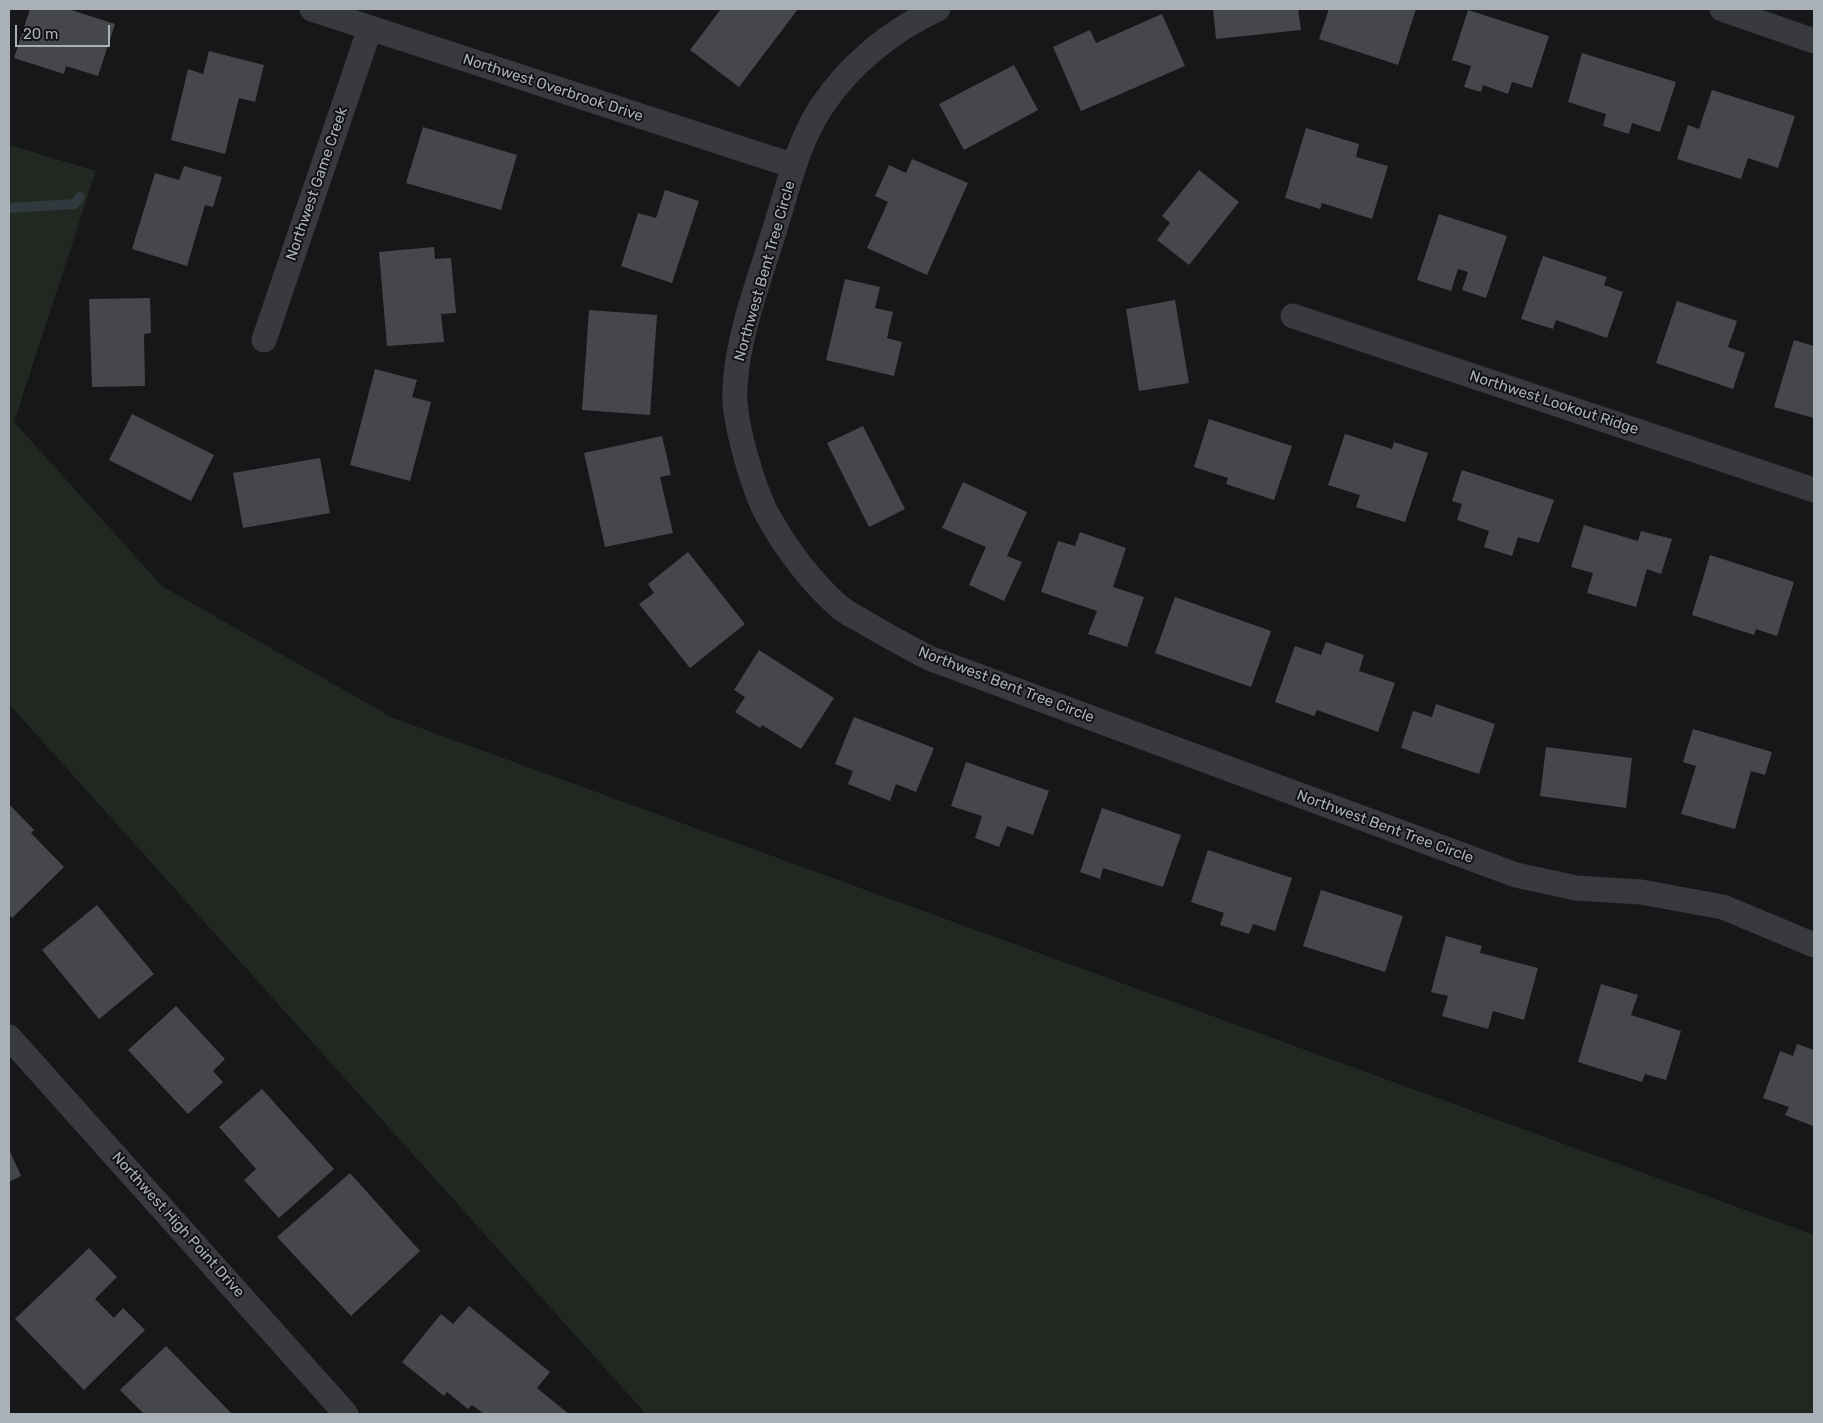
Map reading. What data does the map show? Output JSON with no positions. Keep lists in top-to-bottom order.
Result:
{
  "streets": {
    "street": [
      "Northwest Overbrook Drive",
      "Northwest Game Creek",
      "Northwest Bent Tree Circle",
      "Northwest Lookout Ridge",
      "Northwest High Point Drive"
    ]
  },
  "crossings": [
    ["Northwest Overbrook Drive", "Northwest Game Creek"],
    ["Northwest Overbrook Drive", "Northwest Bent Tree Circle"]
  ],
  "scale_bar": "20 m"
}
